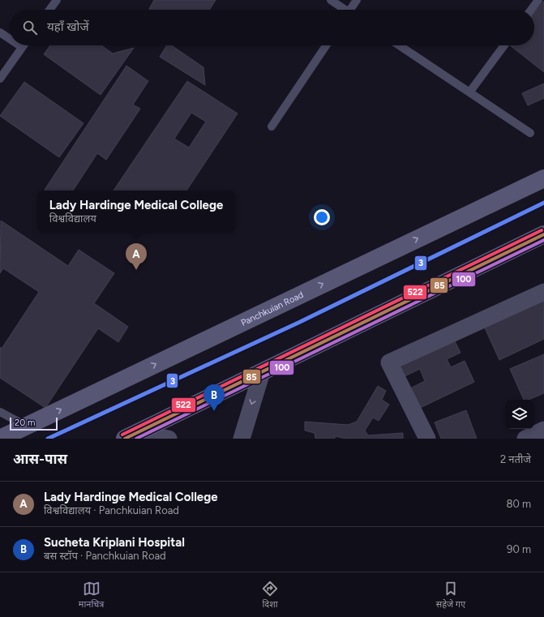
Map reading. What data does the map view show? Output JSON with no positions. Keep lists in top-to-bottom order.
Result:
{
  "streets": {
    "main road": ["Panchkuian Road"]
  },
  "lines": [
    "transit line 3",
    "transit line 522",
    "transit line 85",
    "transit line 100"
  ],
  "scale_bar": "20 m",
  "page": {
    "search": "यहाँ खोजें",
    "popup": ["Lady Hardinge Medical College", "विश्वविद्यालय"],
    "pins": ["A", "B"],
    "scale": "20 m",
    "heading": ["आस-पास", "2 नतीजे"],
    "list": [
      {
        "mark": "A",
        "name": "Lady Hardinge Medical College",
        "note": "विश्वविद्यालय · Panchkuian Road",
        "value": "80 m"
      },
      {
        "mark": "B",
        "name": "Sucheta Kriplani Hospital",
        "note": "बस स्टॉप · Panchkuian Road",
        "value": "90 m"
      }
    ],
    "nav": ["मानचित्र", "दिशा", "सहेजे गए"]
  }
}
